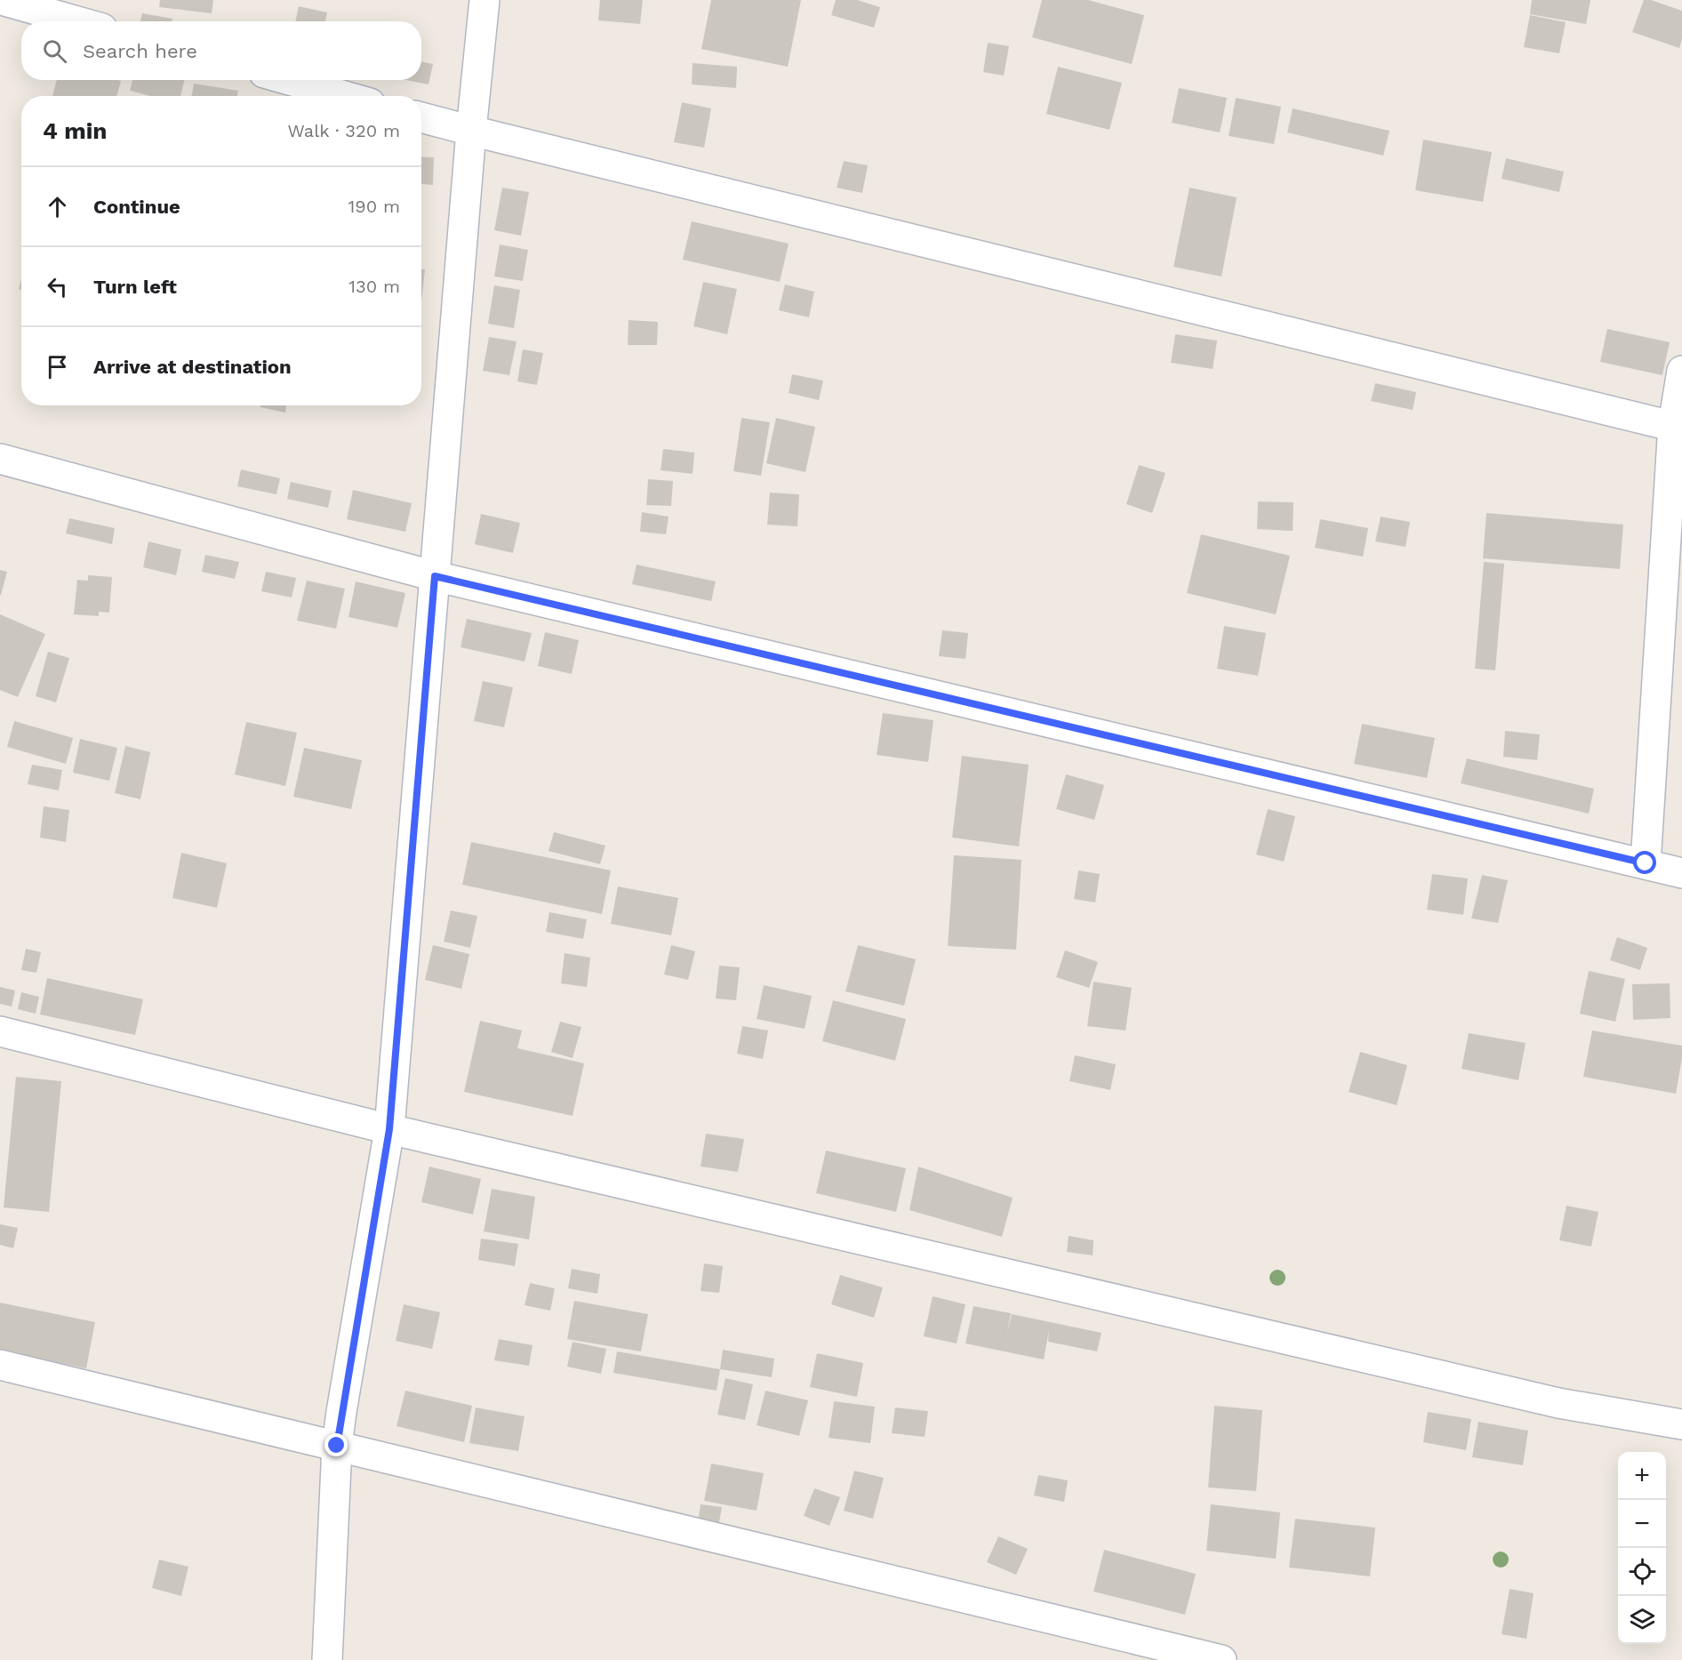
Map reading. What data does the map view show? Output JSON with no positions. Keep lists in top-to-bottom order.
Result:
{
  "page": {
    "search": "Search here",
    "heading": ["4 min", "Walk · 320 m"],
    "list": [
      ["Continue", "190 m"],
      ["Turn left", "130 m"],
      "Arrive at destination"
    ],
    "map_buttons": ["+", "−"]
  }
}
